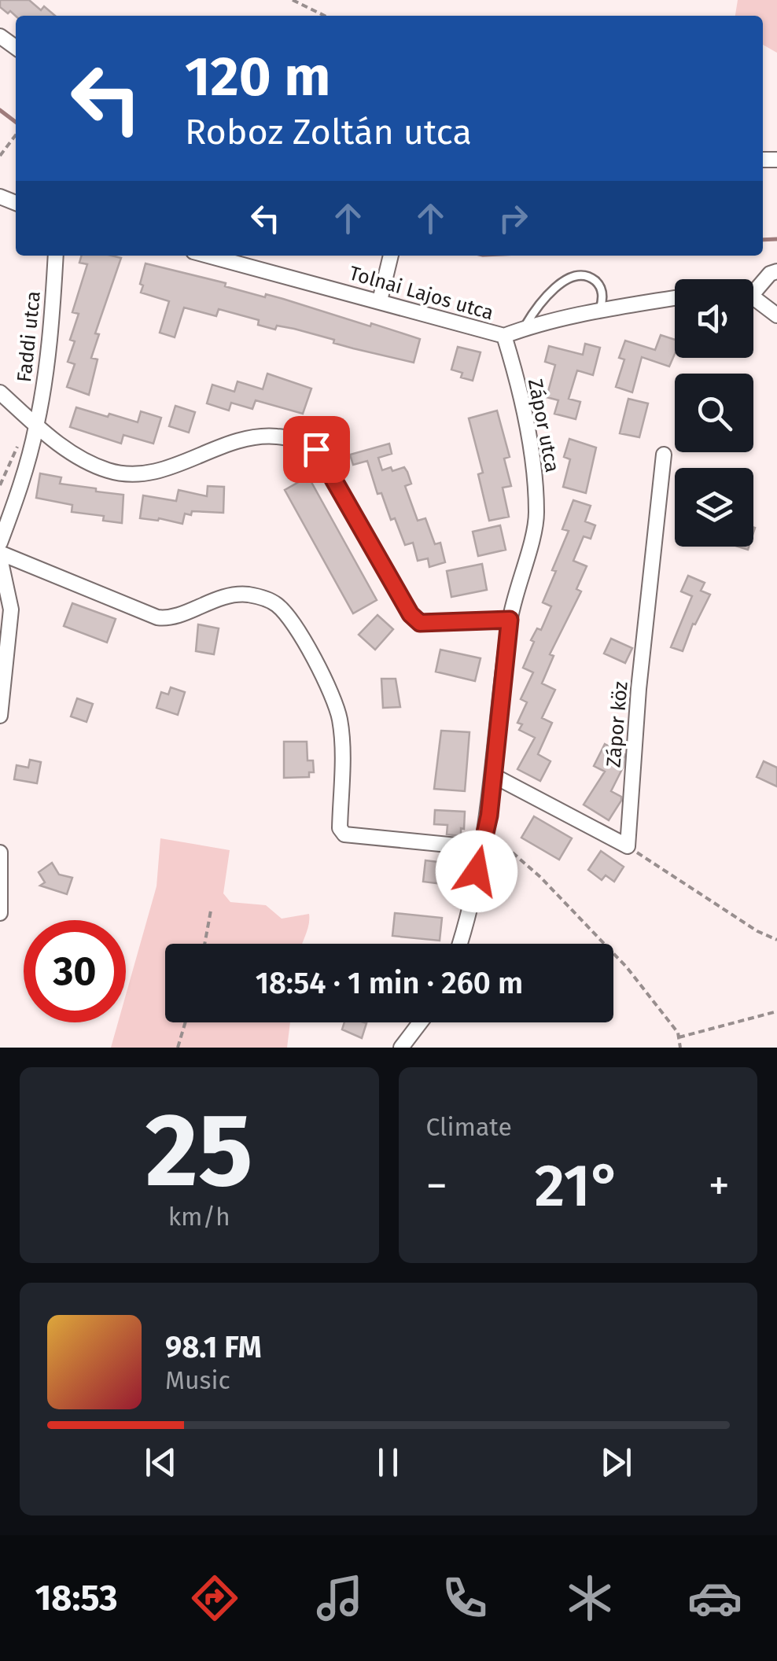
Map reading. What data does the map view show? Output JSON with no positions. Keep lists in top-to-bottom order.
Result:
{
  "streets": {
    "street": [
      "Tolnai Lajos utca",
      "Faddi utca",
      "Zápor utca",
      "Zápor köz"
    ]
  },
  "crossings": [
    ["Tolnai Lajos utca", "Zápor utca"]
  ],
  "page": {
    "turn": ["120 m", "Roboz Zoltán utca"],
    "limit": "30",
    "trip": "18:54 · 1 min · 260 m",
    "tile": [
      ["25", "km/h"],
      "Climate"
    ],
    "heat": ["−", "21°", "+"],
    "song": ["98.1 FM", "Music"],
    "tabs": "18:53"
  }
}
